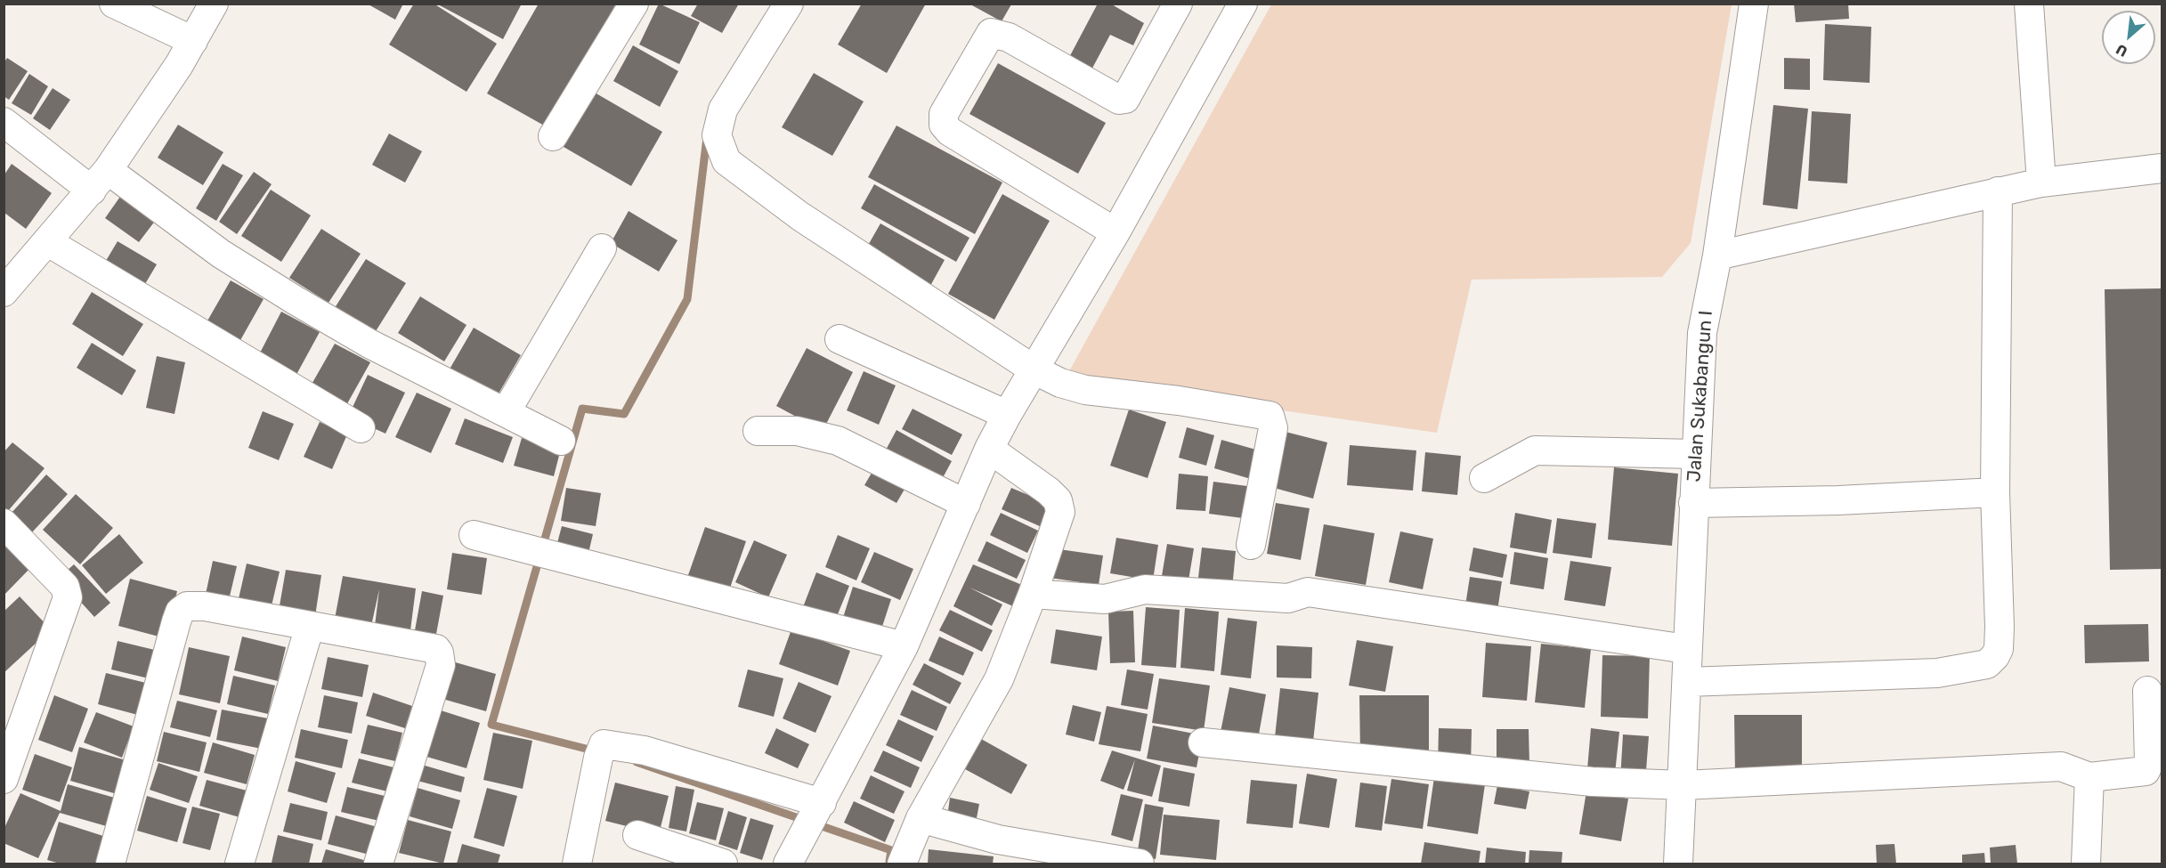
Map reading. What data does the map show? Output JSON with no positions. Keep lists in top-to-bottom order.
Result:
{
  "streets": {
    "street": ["Jalan Sukabangun I"]
  },
  "north": "bottom left"
}
